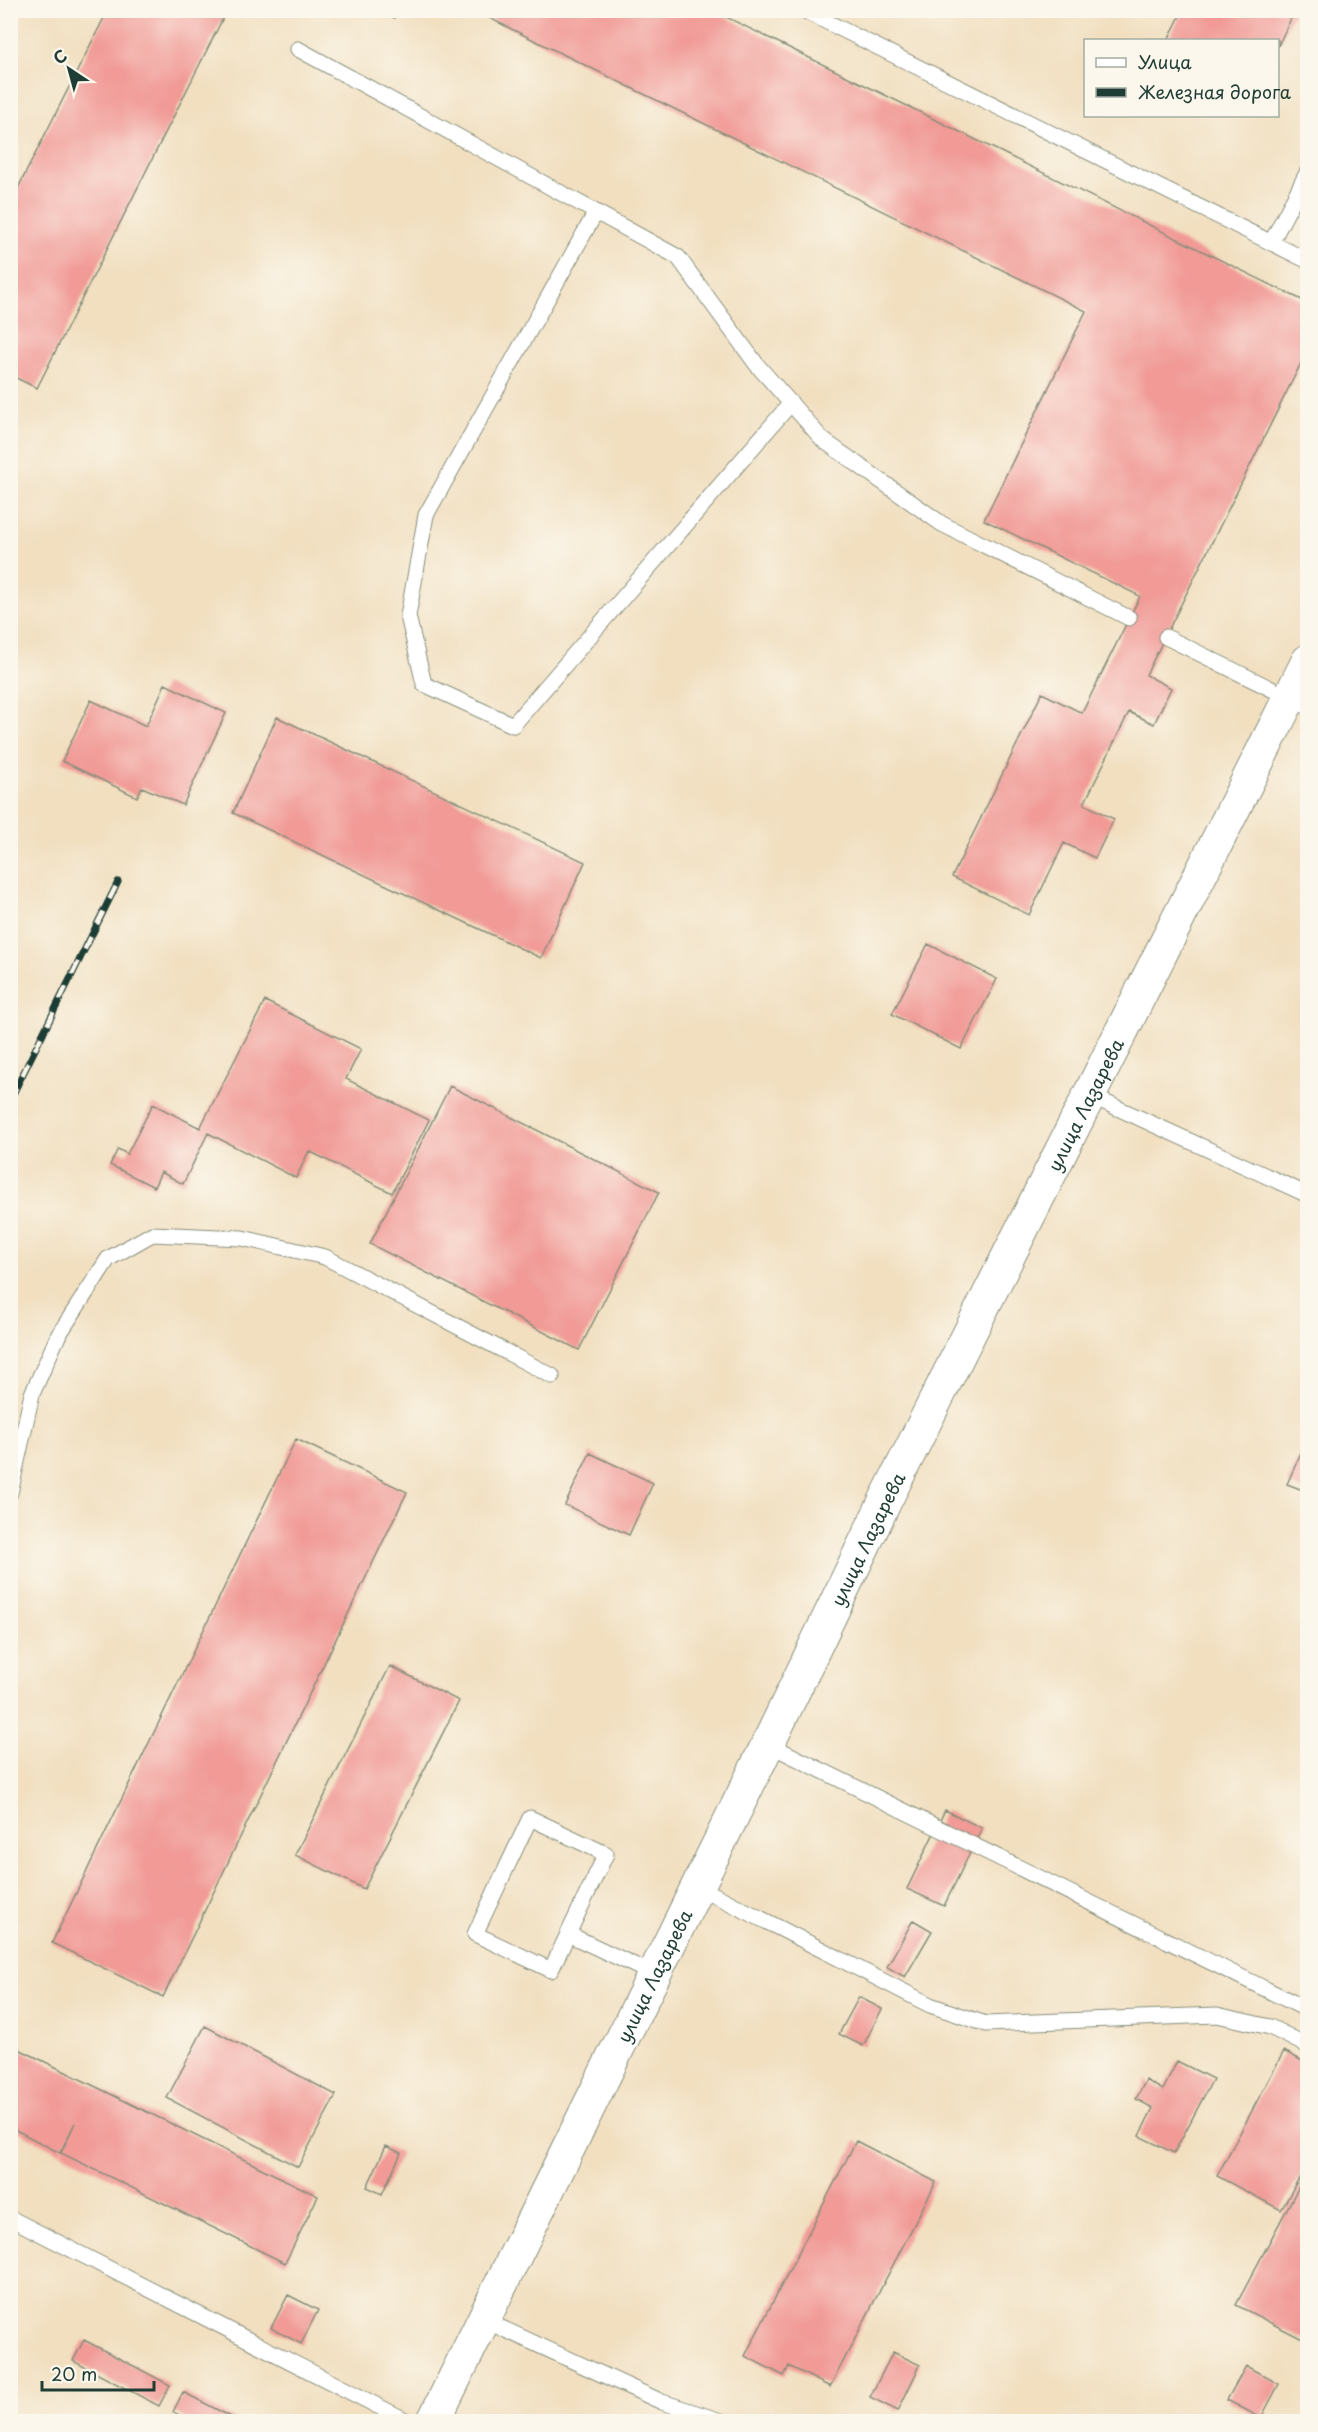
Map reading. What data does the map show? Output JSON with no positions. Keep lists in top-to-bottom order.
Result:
{
  "streets": {
    "main road": ["улица Лазарева"]
  },
  "legend": ["Улица", "Железная дорога"],
  "scale_bar": "20 m",
  "north": "top left"
}
